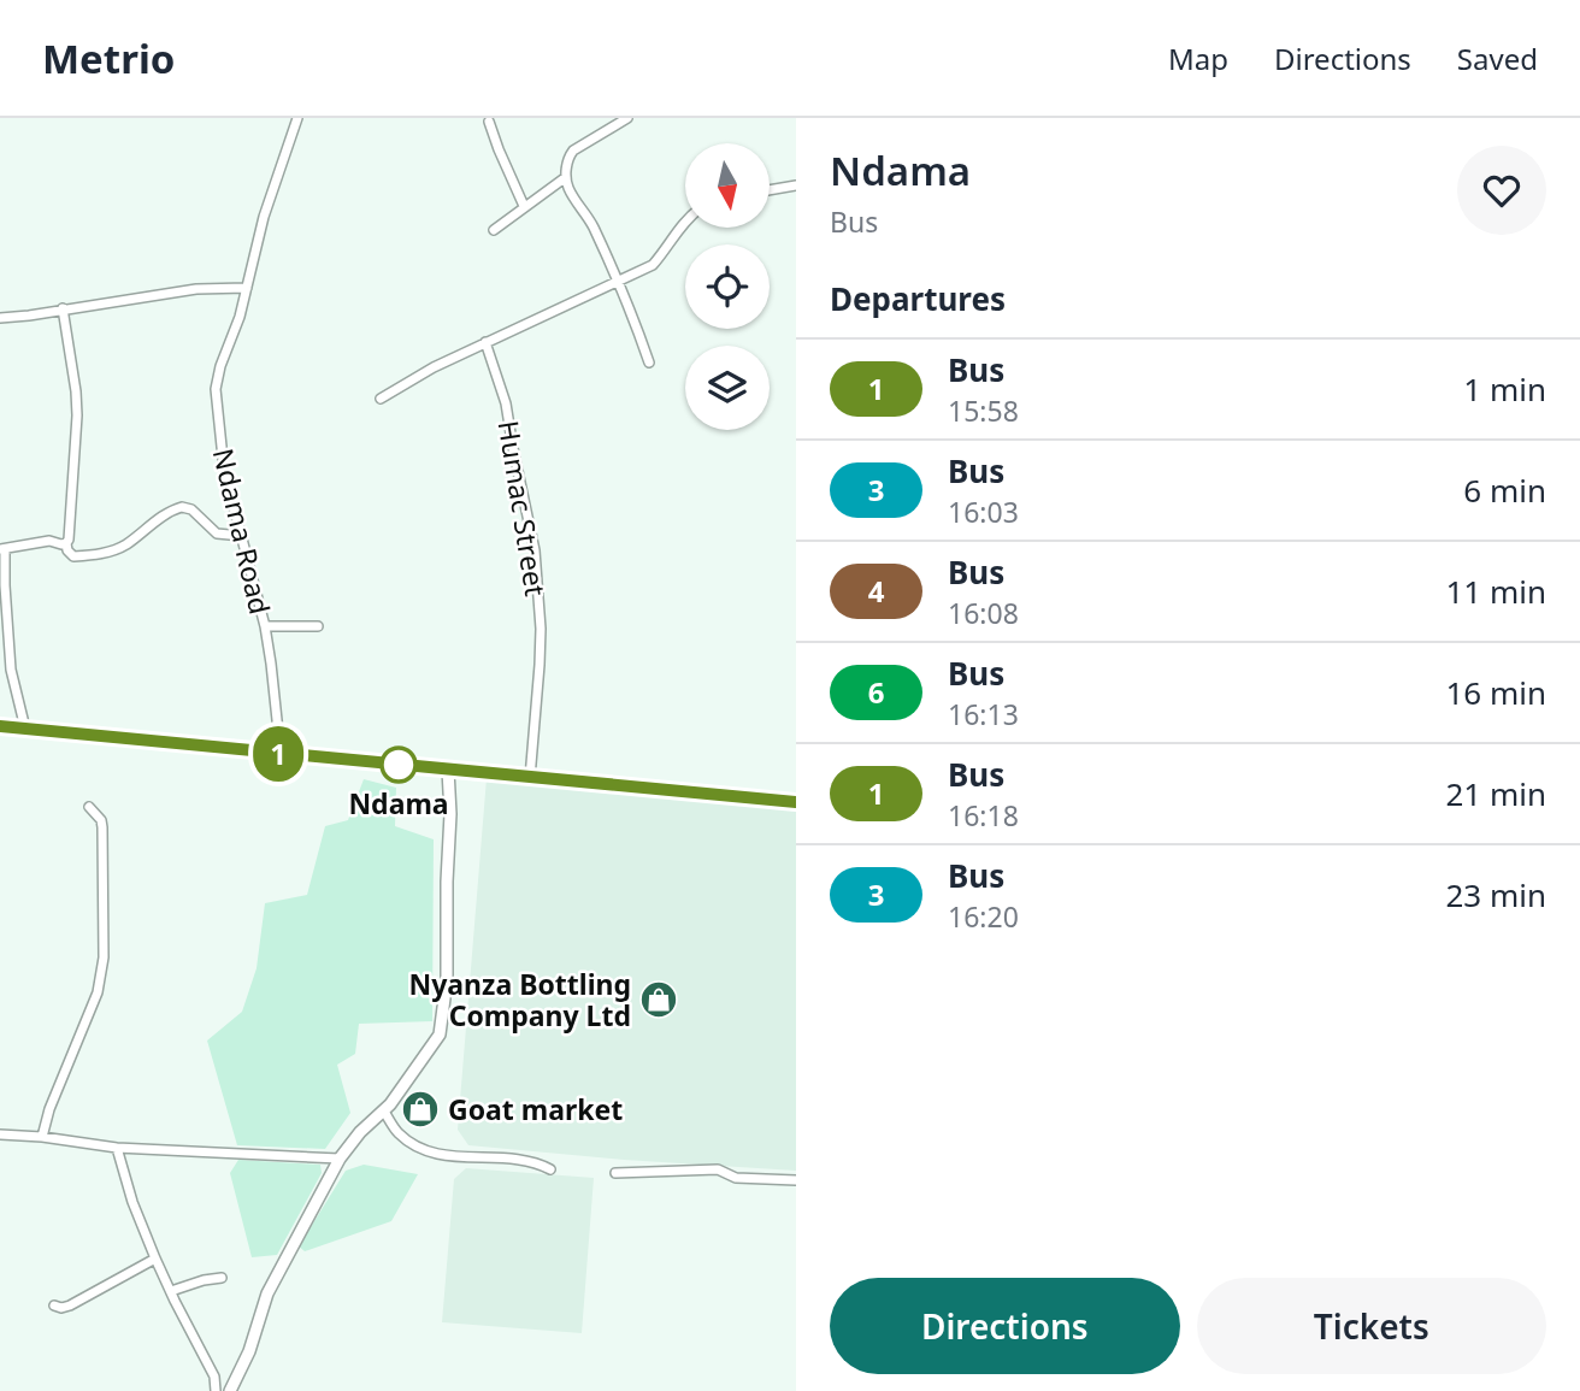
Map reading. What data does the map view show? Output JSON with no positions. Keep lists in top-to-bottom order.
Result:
{
  "streets": {
    "street": ["Humac Street", "Ndama Road"]
  },
  "places": {
    "other": ["Ndama"],
    "shop": ["Nyanza Bottling Company Ltd", "Goat market"]
  },
  "lines": ["bus line 1"],
  "north": "bottom",
  "page": {
    "header": "Metrio",
    "nav": ["Map", "Directions", "Saved"],
    "on_map": "1",
    "heading": [
      ["Ndama", "Bus"],
      "Departures"
    ],
    "list": [
      {
        "mark": "1",
        "name": "Bus",
        "note": "15:58",
        "value": "1 min"
      },
      {
        "mark": "3",
        "name": "Bus",
        "note": "16:03",
        "value": "6 min"
      },
      {
        "mark": "4",
        "name": "Bus",
        "note": "16:08",
        "value": "11 min"
      },
      {
        "mark": "6",
        "name": "Bus",
        "note": "16:13",
        "value": "16 min"
      },
      {
        "mark": "1",
        "name": "Bus",
        "note": "16:18",
        "value": "21 min"
      },
      {
        "mark": "3",
        "name": "Bus",
        "note": "16:20",
        "value": "23 min"
      }
    ],
    "buttons": ["Directions", "Tickets"]
  }
}
